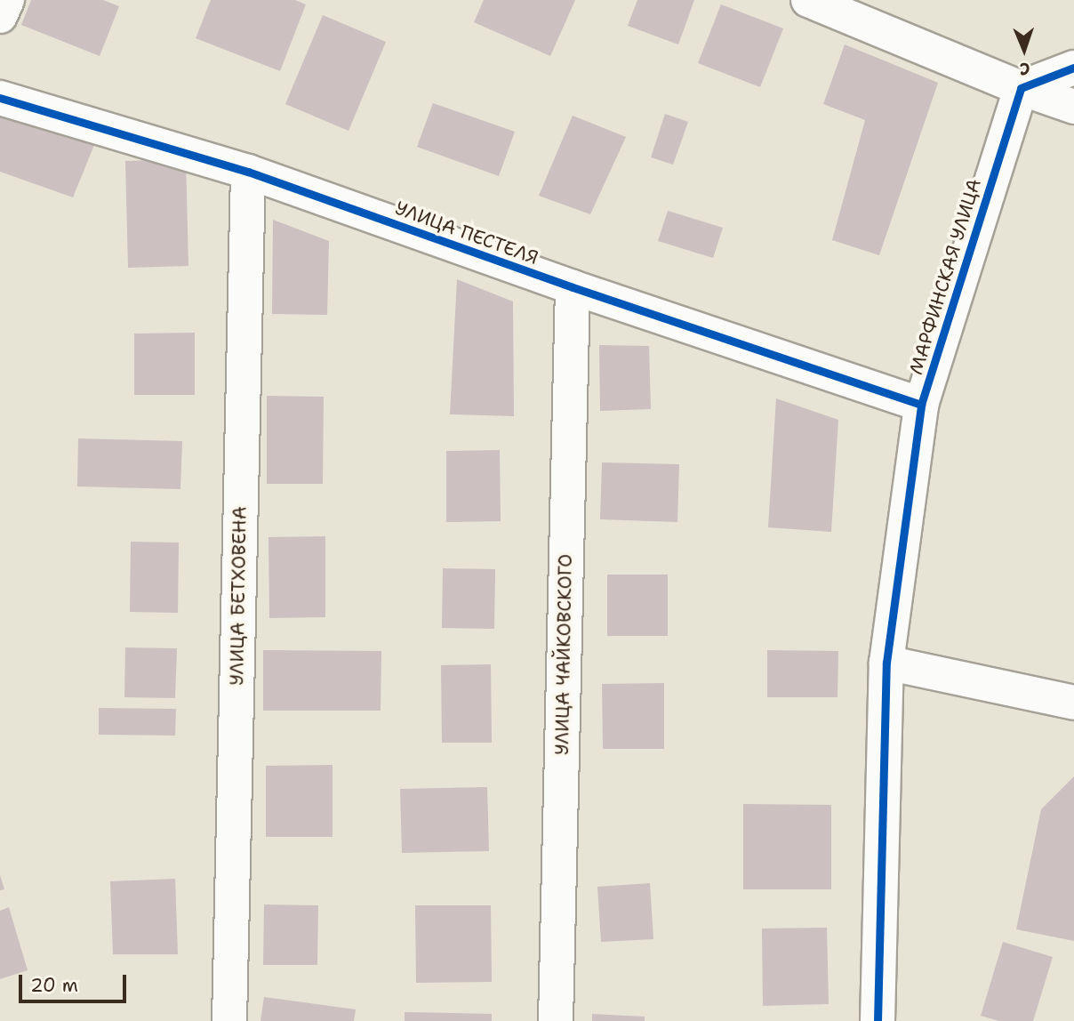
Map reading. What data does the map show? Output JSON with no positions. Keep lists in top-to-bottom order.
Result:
{
  "streets": {
    "street": [
      "УЛИЦА ПЕСТЕЛЯ",
      "МАРФИНСКАЯ УЛИЦА",
      "УЛИЦА БЕТХОВЕНА",
      "УЛИЦА ЧАЙКОВСКОГО"
    ]
  },
  "crossings": [
    ["УЛИЦА ПЕСТЕЛЯ", "МАРФИНСКАЯ УЛИЦА"],
    ["УЛИЦА ПЕСТЕЛЯ", "УЛИЦА БЕТХОВЕНА"],
    ["УЛИЦА ПЕСТЕЛЯ", "УЛИЦА ЧАЙКОВСКОГО"]
  ],
  "scale_bar": "20 m",
  "north": "bottom"
}
